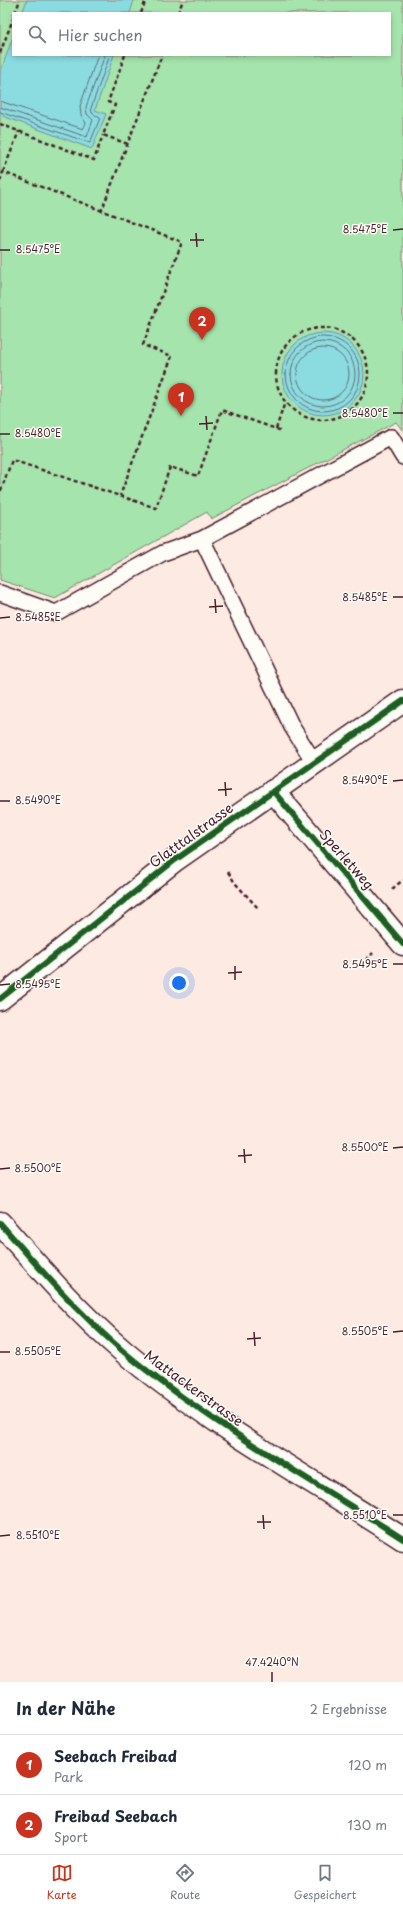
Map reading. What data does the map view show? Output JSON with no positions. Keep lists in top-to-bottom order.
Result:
{
  "streets": {
    "street": ["Glatttalstrasse", "Sperletweg", "Mattackerstrasse"]
  },
  "crossings": [
    ["Glatttalstrasse", "Sperletweg"]
  ],
  "page": {
    "search": "Hier suchen",
    "pins": ["2", "1"],
    "heading": ["In der Nähe", "2 Ergebnisse"],
    "list": [
      {
        "mark": "1",
        "name": "Seebach Freibad",
        "note": "Park",
        "value": "120 m"
      },
      {
        "mark": "2",
        "name": "Freibad Seebach",
        "note": "Sport",
        "value": "130 m"
      }
    ],
    "nav": ["Karte", "Route", "Gespeichert"]
  },
  "coordinates": [
    "8.5475°E",
    "8.5480°E",
    "8.5485°E",
    "8.5490°E",
    "8.5495°E",
    "8.5500°E",
    "8.5505°E",
    "8.5510°E",
    "47.4240°N"
  ]
}
